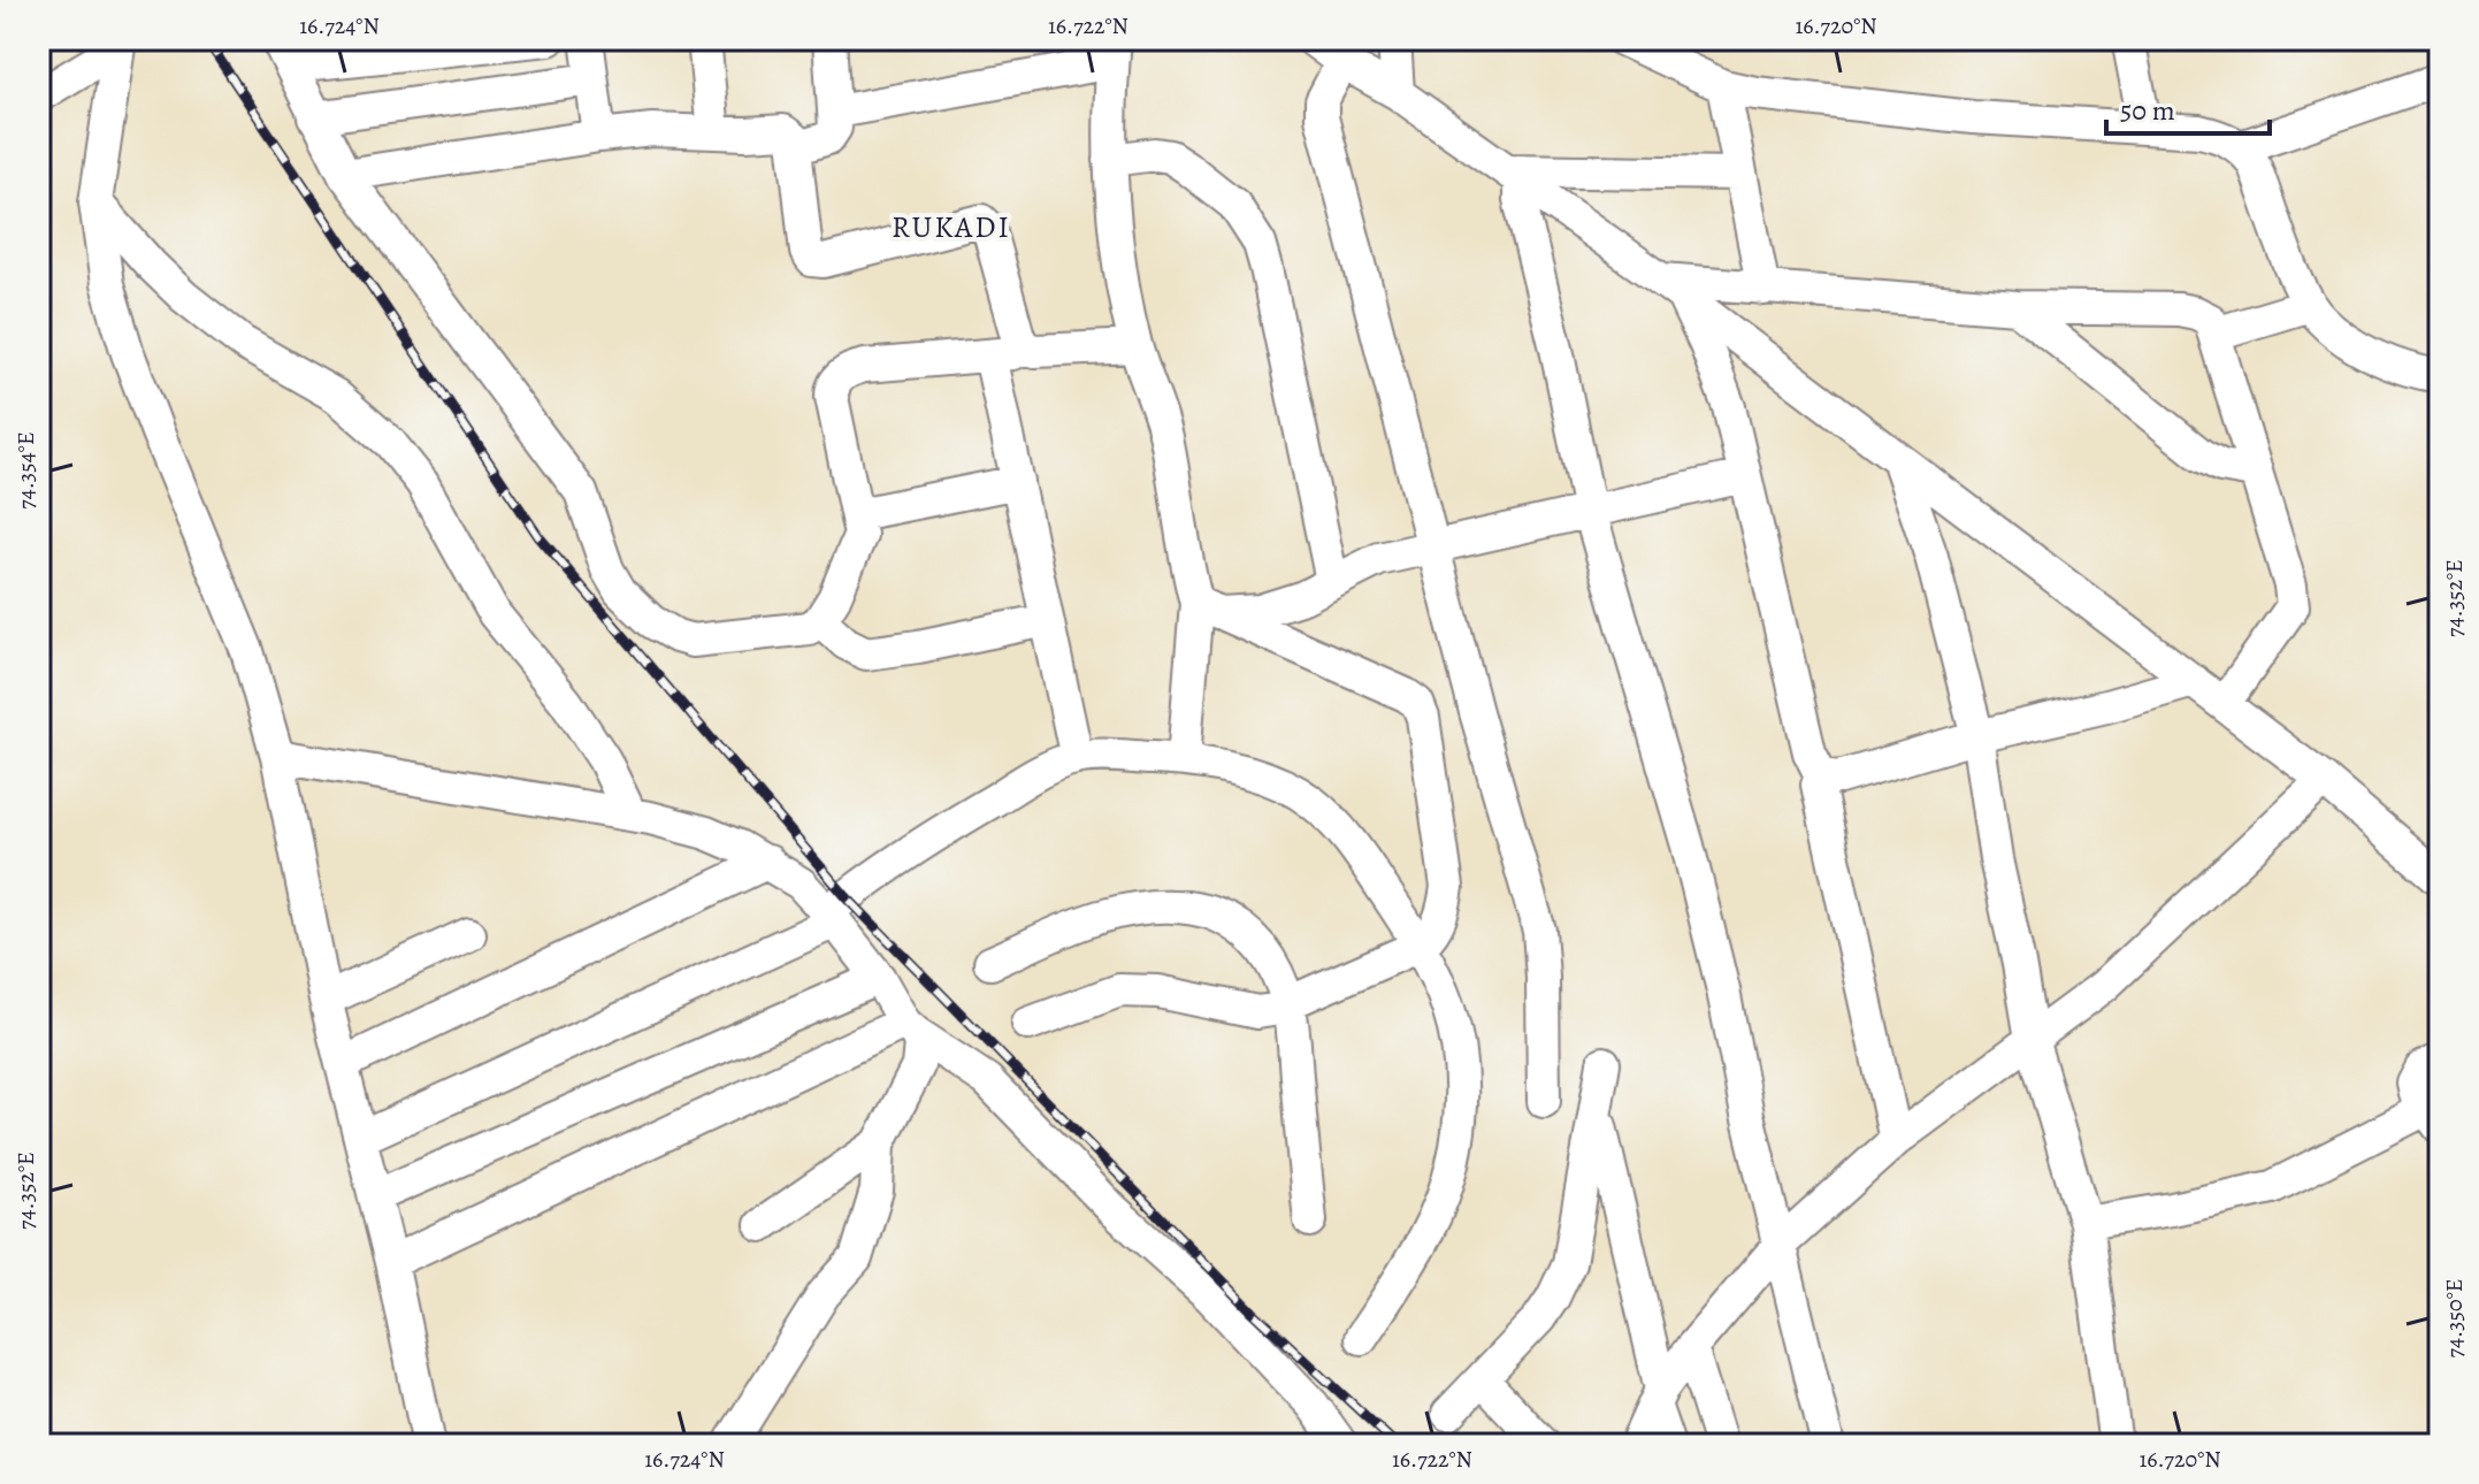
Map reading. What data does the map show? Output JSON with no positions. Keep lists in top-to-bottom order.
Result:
{
  "districts": ["RUKADI"],
  "scale_bar": "50 m",
  "coordinates": [
    "16.724°N",
    "16.722°N",
    "16.720°N",
    "74.354°E",
    "74.352°E",
    "74.350°E"
  ]
}
